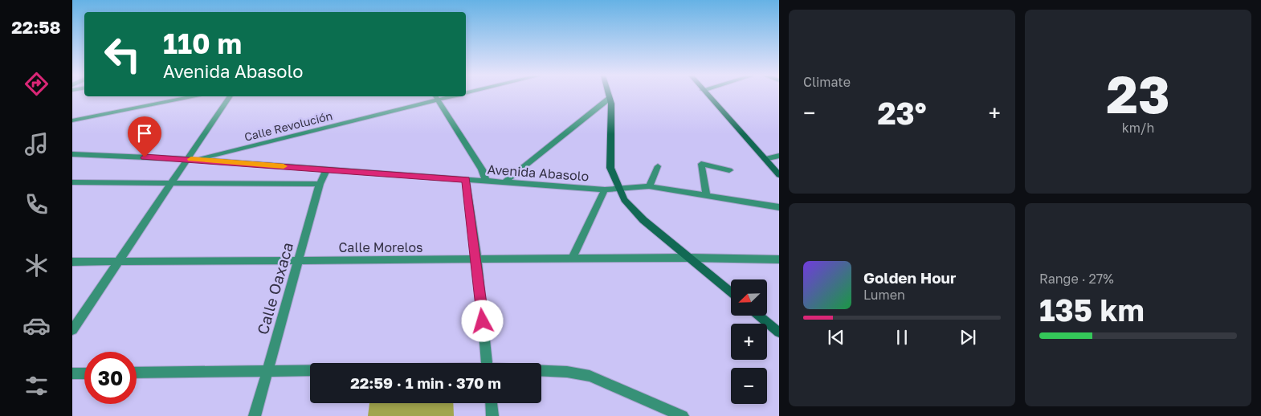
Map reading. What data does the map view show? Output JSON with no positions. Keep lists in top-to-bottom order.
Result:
{
  "streets": {
    "street": [
      "Calle Revolución",
      "Avenida Abasolo",
      "Calle Morelos",
      "Calle Oaxaca"
    ]
  },
  "crossings": [
    ["Calle Revolución", "Avenida Abasolo"],
    ["Avenida Abasolo", "Calle Oaxaca"],
    ["Calle Morelos", "Calle Oaxaca"]
  ],
  "north": "bottom left",
  "page": {
    "tabs": "22:58",
    "tile": [
      "Climate",
      ["23", "km/h"],
      ["Range · 27%", "135 km"]
    ],
    "turn": ["110 m", "Avenida Abasolo"],
    "heat": ["−", "23°", "+"],
    "song": ["Golden Hour", "Lumen"],
    "map_buttons": ["+", "−"],
    "limit": "30",
    "trip": "22:59 · 1 min · 370 m"
  }
}
